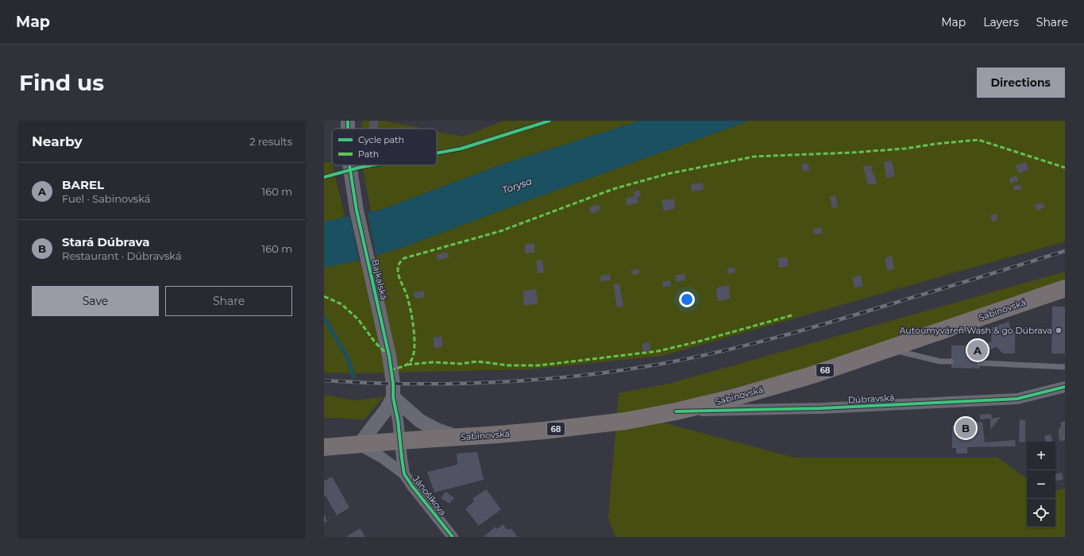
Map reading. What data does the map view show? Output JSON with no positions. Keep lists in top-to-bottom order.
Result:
{
  "streets": {
    "main road": ["Sabinovská", "68"],
    "street": ["Bajkalská", "Dúbravská", "Jánošíkova"]
  },
  "crossings": [
    ["Bajkalská", "Sabinovská"],
    ["Bajkalská", "Jánošíkova"],
    ["Sabinovská", "Dúbravská"],
    ["Sabinovská", "Jánošíkova"]
  ],
  "water": ["Torysa"],
  "places": ["Autoumyváreň Wash & go Dúbrava"],
  "legend": ["Cycle path", "Path"],
  "page": {
    "header": "Map",
    "nav": ["Map", "Layers", "Share"],
    "buttons": [
      "Directions",
      ["Save", "Share"]
    ],
    "title": "Find us",
    "heading": ["Nearby", "2 results"],
    "list": [
      {
        "mark": "A",
        "name": "BAREL",
        "note": "Fuel · Sabinovská",
        "value": "160 m"
      },
      {
        "mark": "B",
        "name": "Stará Dúbrava",
        "note": "Restaurant · Dúbravská",
        "value": "160 m"
      }
    ],
    "pins": ["A", "B"],
    "map_buttons": ["+", "−"]
  }
}
